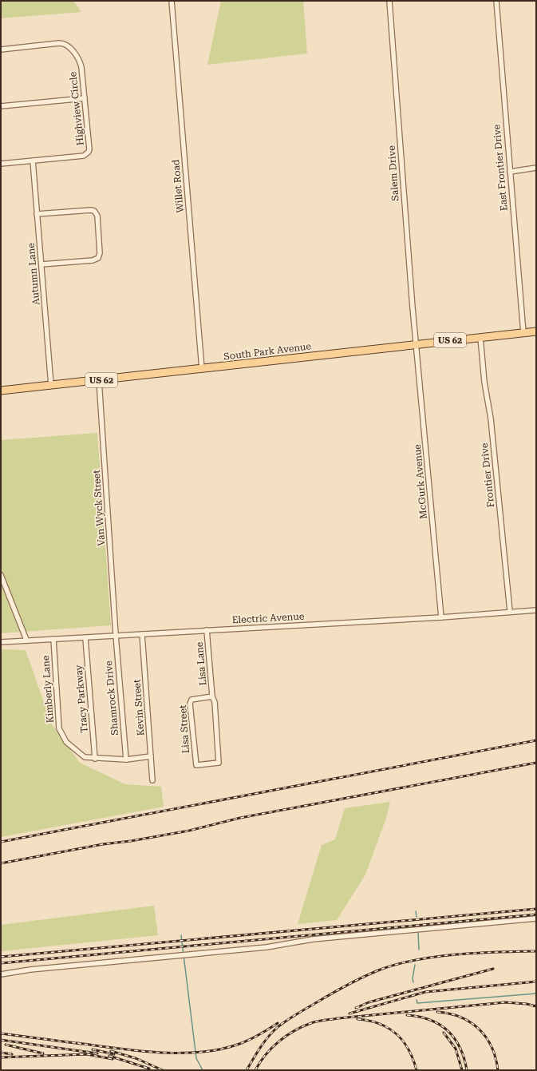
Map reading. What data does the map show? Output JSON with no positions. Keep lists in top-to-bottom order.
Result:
{
  "streets": {
    "main road": ["US 62", "South Park Avenue"],
    "street": [
      "Highview Circle",
      "East Frontier Drive",
      "Salem Drive",
      "Willet Road",
      "Autumn Lane",
      "Frontier Drive",
      "McGurk Avenue",
      "Van Wyck Street",
      "Electric Avenue",
      "Lisa Lane",
      "Kimberly Lane",
      "Shamrock Drive",
      "Tracy Parkway",
      "Kevin Street",
      "Lisa Street"
    ]
  },
  "crossings": [
    ["Highview Circle", "Autumn Lane"],
    ["East Frontier Drive", "South Park Avenue"],
    ["Salem Drive", "South Park Avenue"],
    ["Salem Drive", "McGurk Avenue"],
    ["Willet Road", "South Park Avenue"],
    ["Autumn Lane", "South Park Avenue"],
    ["South Park Avenue", "Frontier Drive"],
    ["South Park Avenue", "McGurk Avenue"],
    ["South Park Avenue", "Van Wyck Street"],
    ["Frontier Drive", "Electric Avenue"],
    ["McGurk Avenue", "Electric Avenue"],
    ["Van Wyck Street", "Electric Avenue"],
    ["Van Wyck Street", "Shamrock Drive"],
    ["Electric Avenue", "Lisa Lane"],
    ["Electric Avenue", "Kimberly Lane"],
    ["Electric Avenue", "Shamrock Drive"],
    ["Electric Avenue", "Tracy Parkway"],
    ["Electric Avenue", "Kevin Street"],
    ["Lisa Lane", "Lisa Street"],
    ["Kimberly Lane", "Shamrock Drive"],
    ["Kimberly Lane", "Tracy Parkway"],
    ["Kimberly Lane", "Kevin Street"]
  ]
}
